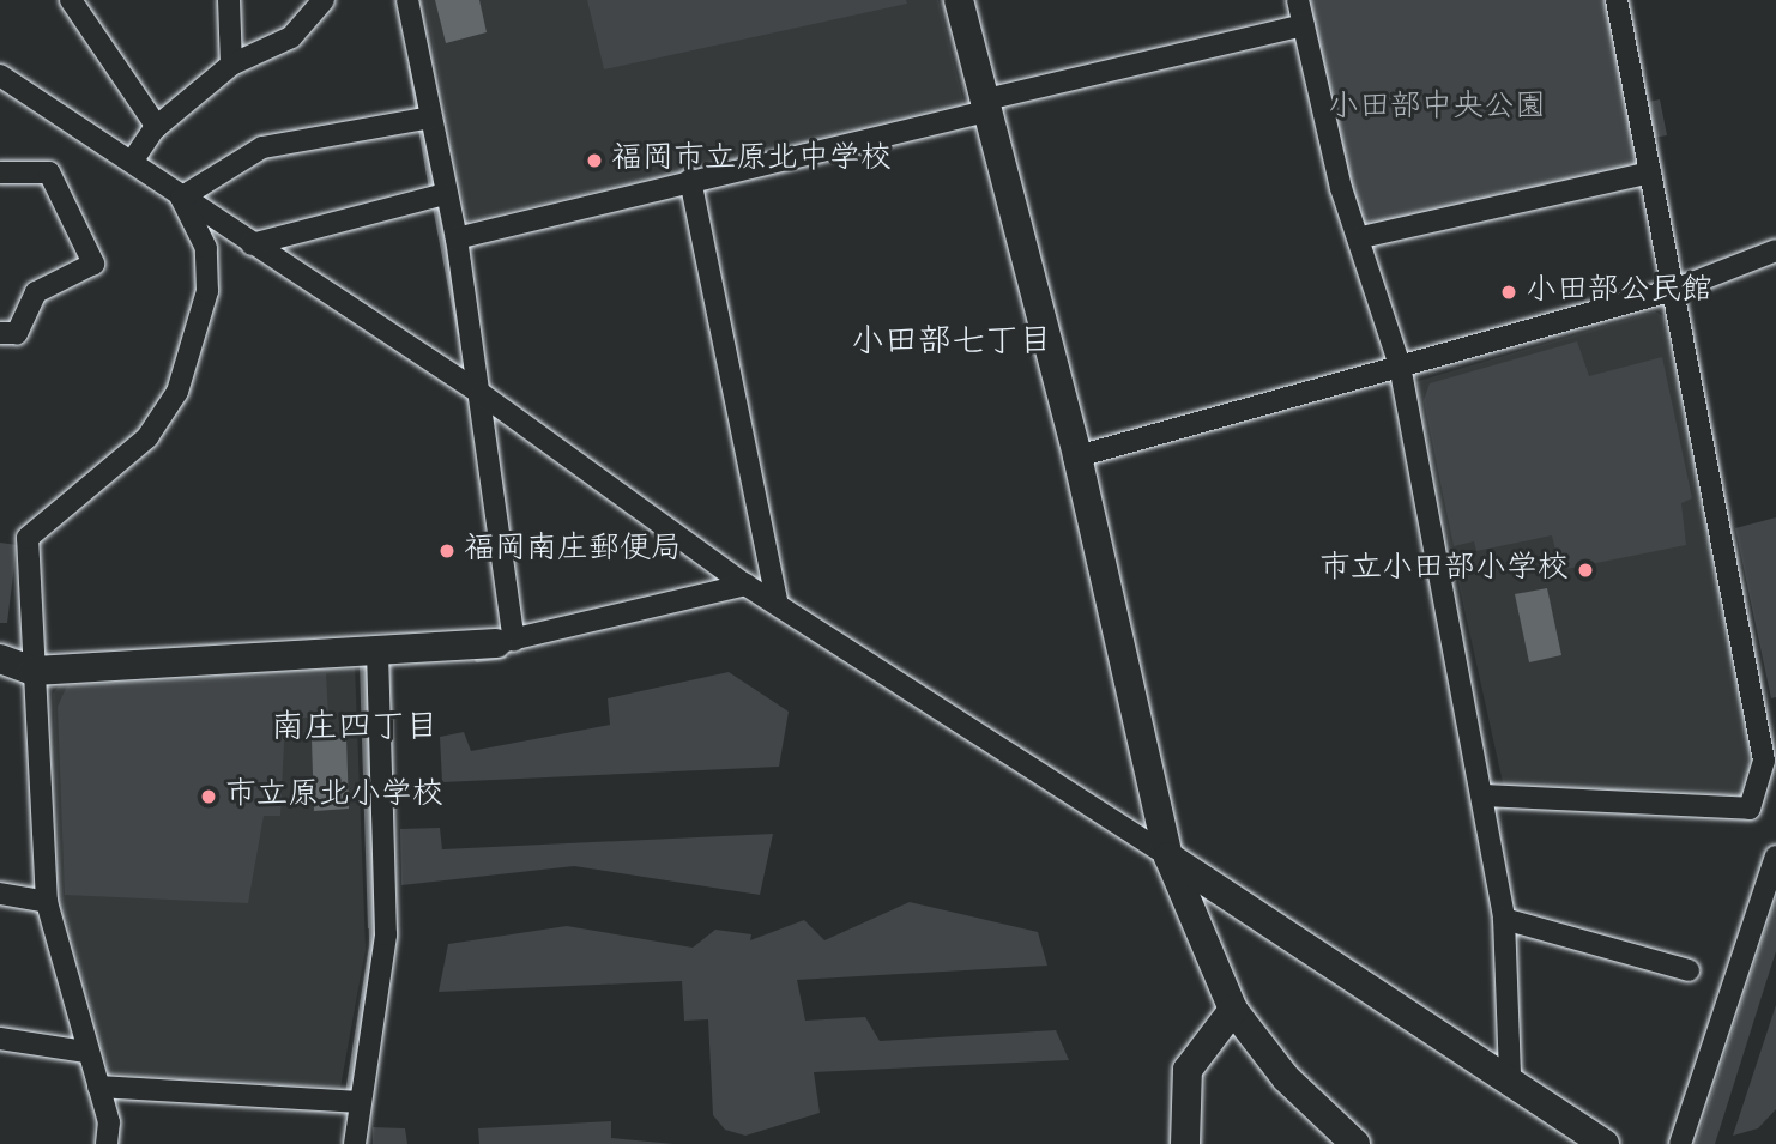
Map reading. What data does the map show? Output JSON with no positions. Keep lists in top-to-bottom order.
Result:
{
  "districts": ["小田部七丁目", "南庄四丁目"],
  "parks": ["小田部中央公園"],
  "places": [
    "福岡市立原北中学校",
    "小田部公民館",
    "福岡南庄郵便局",
    "市立小田部小学校",
    "市立原北小学校"
  ]
}
